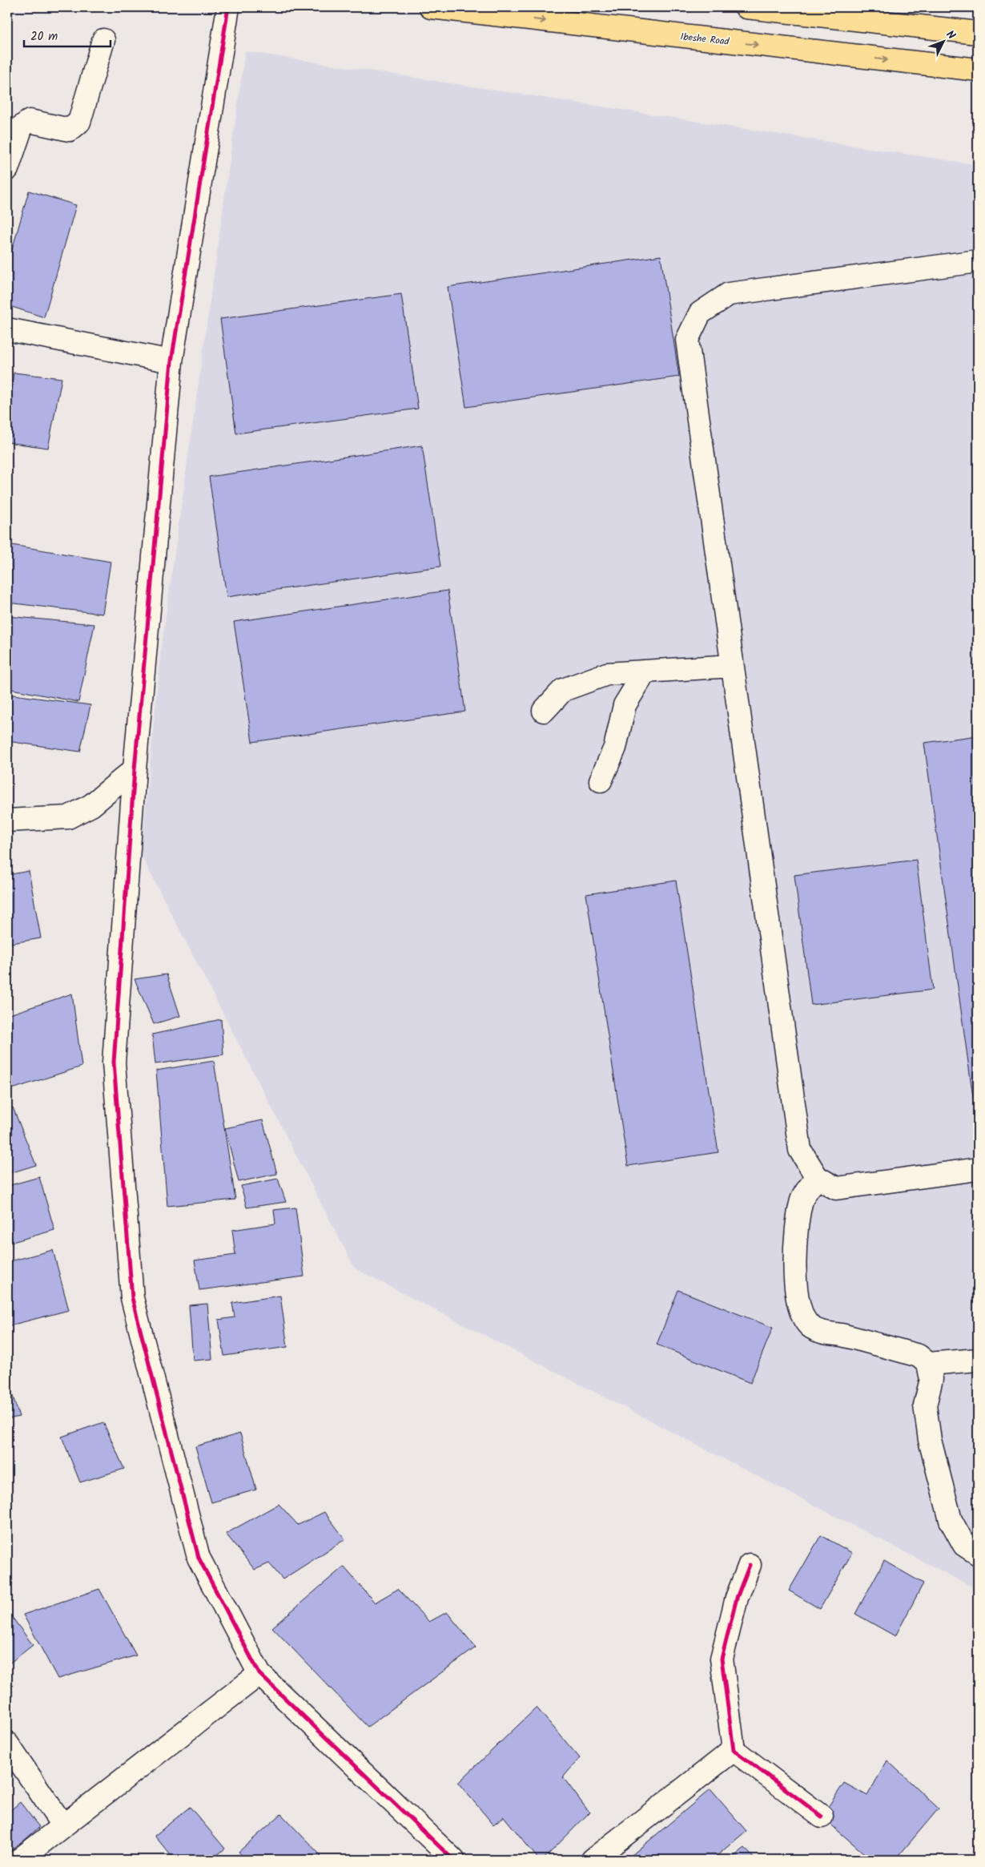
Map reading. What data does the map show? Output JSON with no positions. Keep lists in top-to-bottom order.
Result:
{
  "streets": {
    "main road": ["Ibeshe Road"]
  },
  "scale_bar": "20 m",
  "north": "top right"
}
